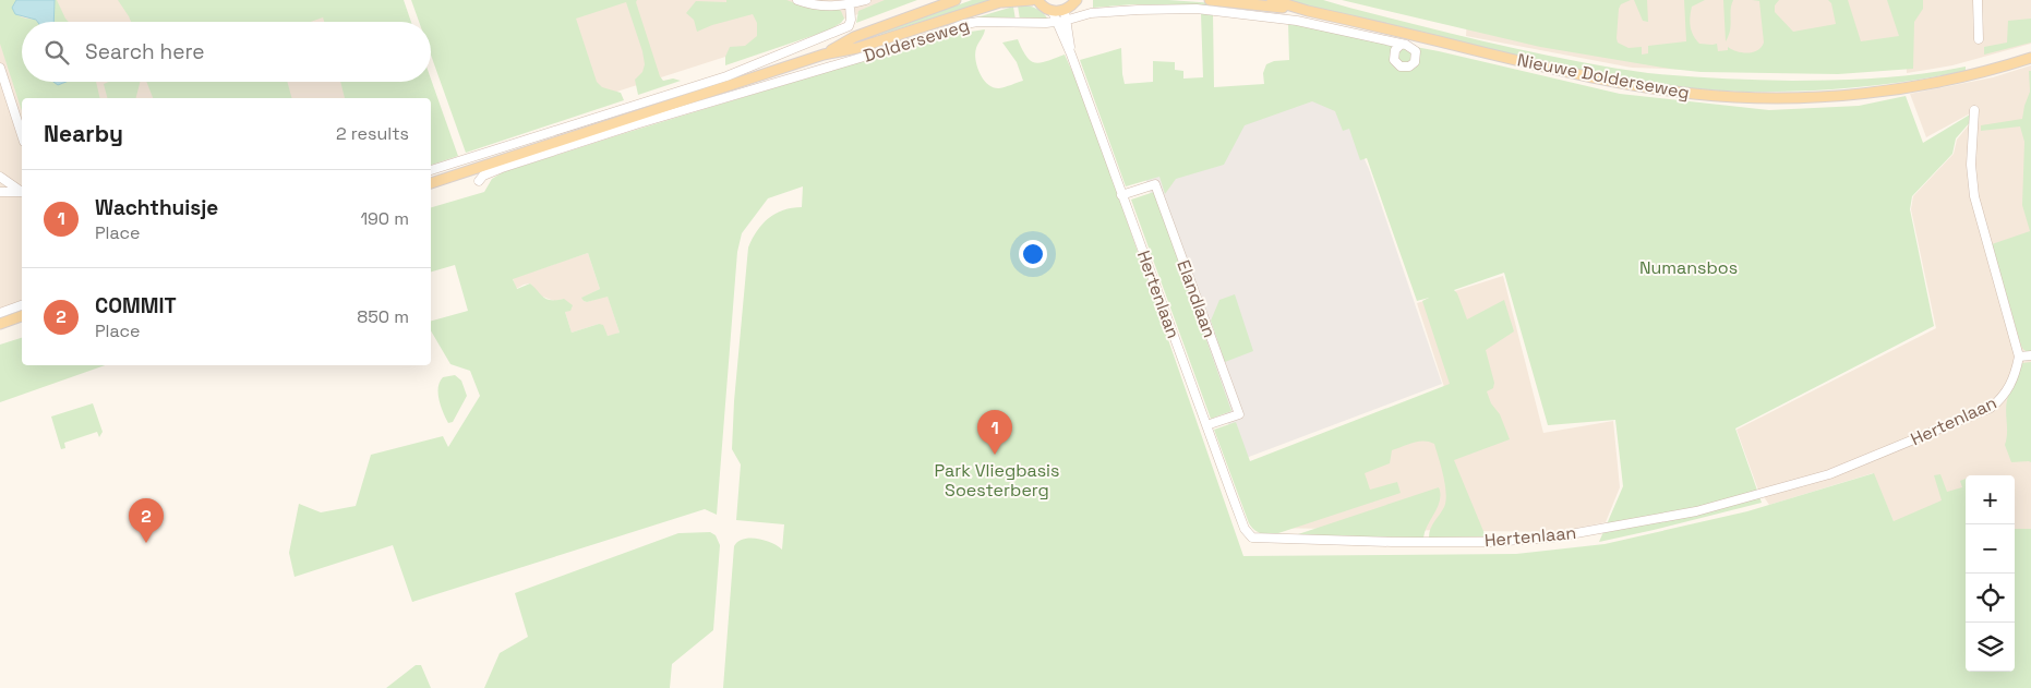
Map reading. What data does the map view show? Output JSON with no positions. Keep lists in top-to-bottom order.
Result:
{
  "streets": {
    "main road": ["Dolderseweg", "Nieuwe Dolderseweg"],
    "street": ["Hertenlaan", "Elandlaan"]
  },
  "crossings": [
    ["Dolderseweg", "Hertenlaan"],
    ["Hertenlaan", "Elandlaan"]
  ],
  "parks": ["Numansbos", "Park Vliegbasis Soesterberg"],
  "page": {
    "search": "Search here",
    "heading": ["Nearby", "2 results"],
    "list": [
      {
        "mark": "1",
        "name": "Wachthuisje",
        "note": "Place",
        "value": "190 m"
      },
      {
        "mark": "2",
        "name": "COMMIT",
        "note": "Place",
        "value": "850 m"
      }
    ],
    "pins": ["1", "2"],
    "map_buttons": ["+", "−"]
  }
}
